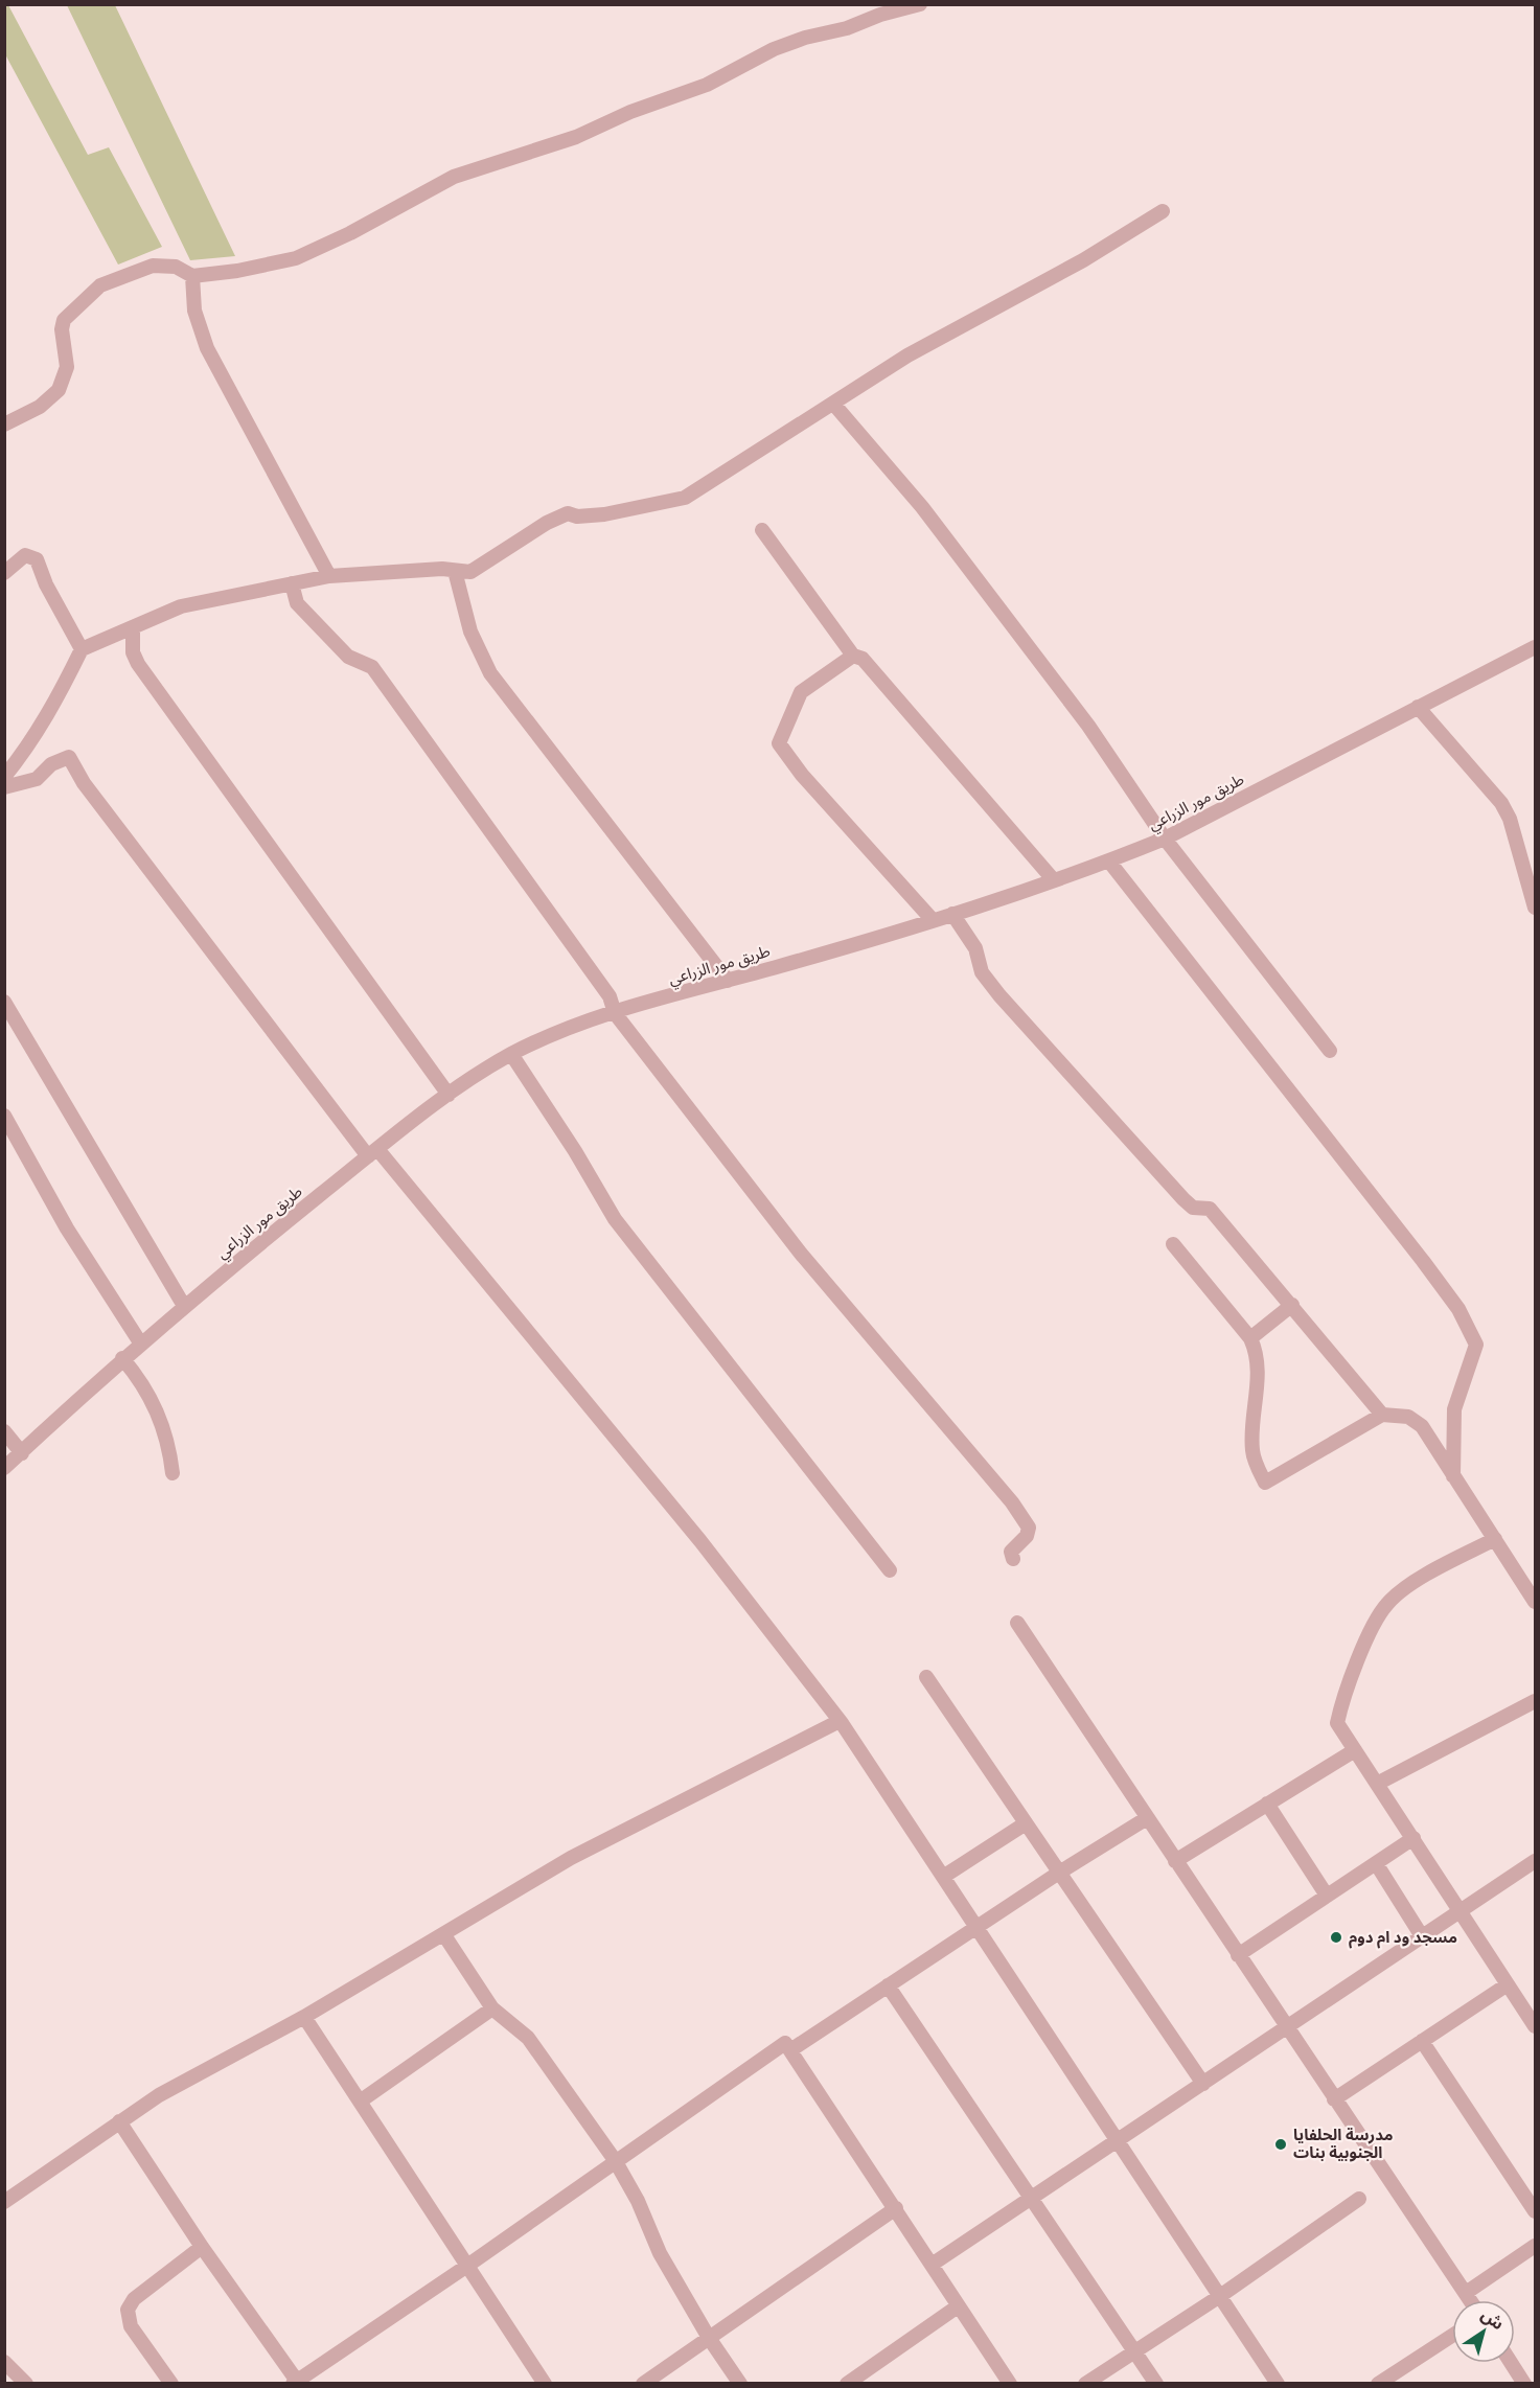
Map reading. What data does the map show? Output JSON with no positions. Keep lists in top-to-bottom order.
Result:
{
  "streets": {
    "street": ["طريق مور الزراعي"]
  },
  "places": ["مسجد ود ام دوم", "مدرسة الحلفايا الجنوبية بنات"],
  "north": "top right"
}
